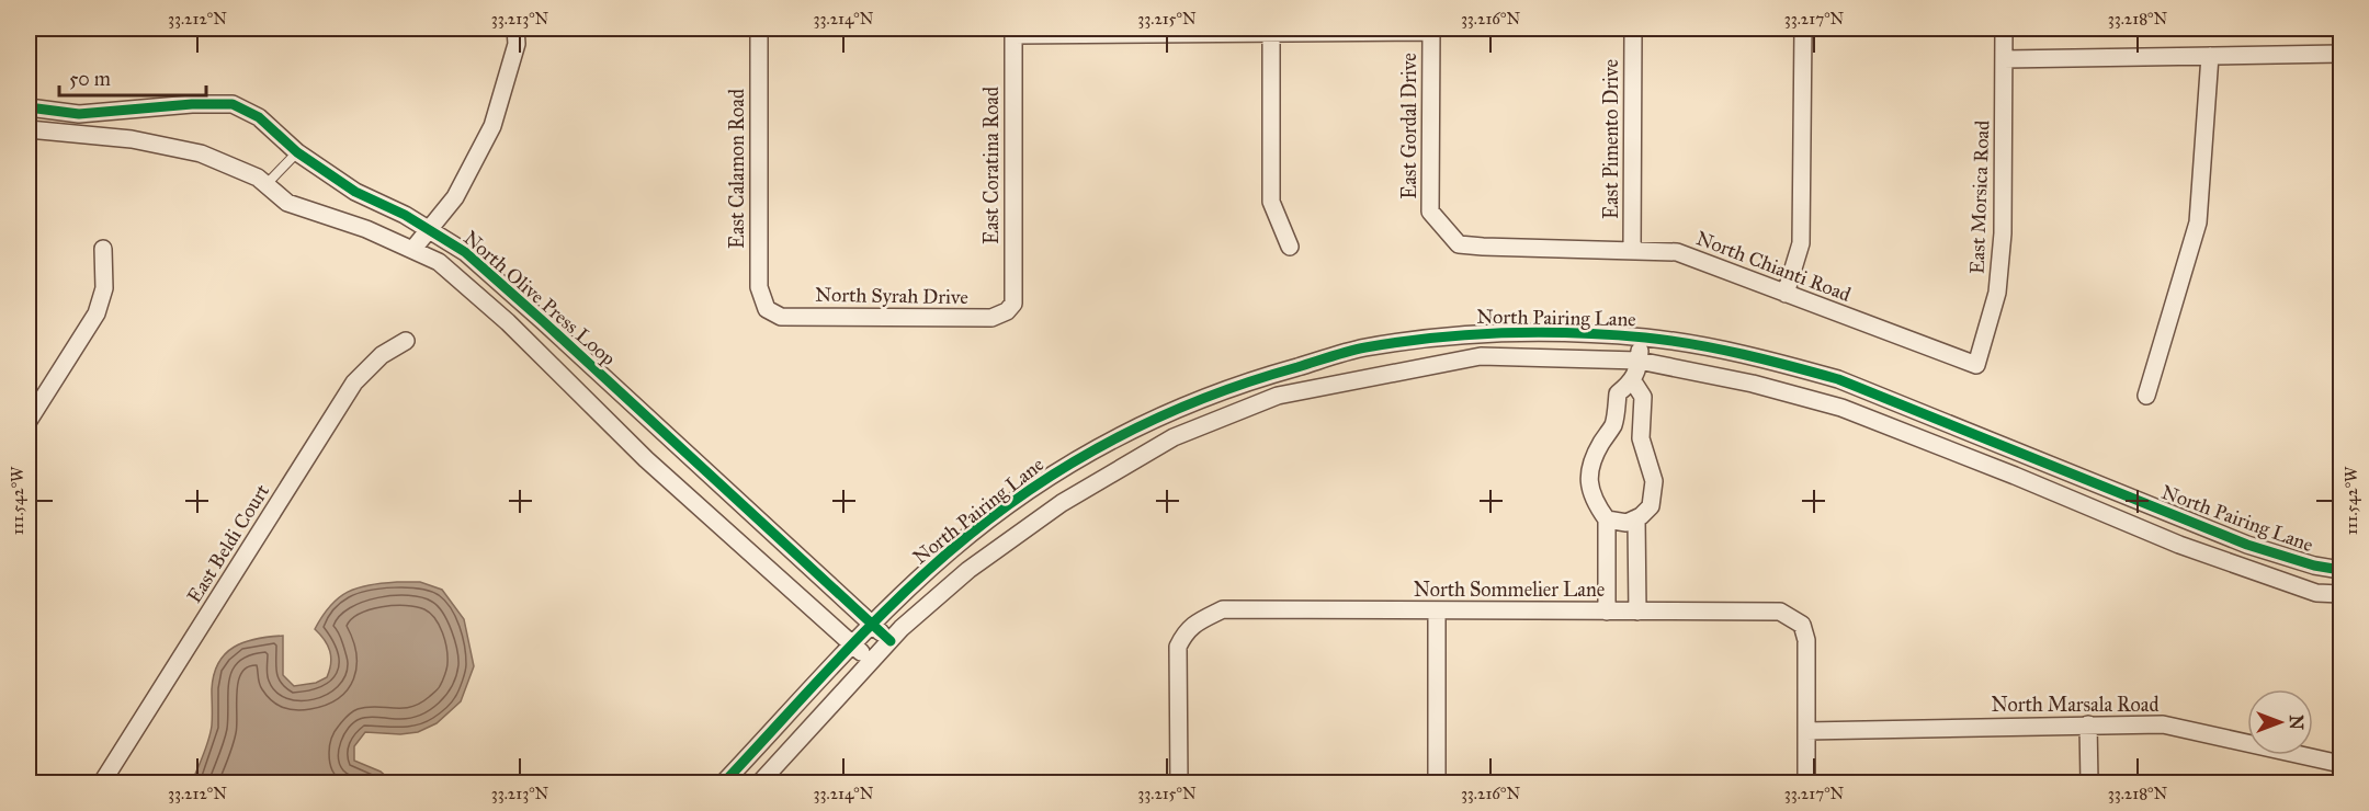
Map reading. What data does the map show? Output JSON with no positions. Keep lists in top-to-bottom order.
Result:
{
  "streets": {
    "street": [
      "East Gordal Drive",
      "East Pimento Drive",
      "East Coratina Road",
      "East Calamon Road",
      "East Morsica Road",
      "North Chianti Road",
      "North Syrah Drive",
      "North Olive Press Loop",
      "North Pairing Lane",
      "East Beldi Court",
      "North Sommelier Lane",
      "North Marsala Road"
    ]
  },
  "crossings": [
    ["East Gordal Drive", "North Chianti Road"],
    ["East Pimento Drive", "North Chianti Road"],
    ["East Coratina Road", "North Syrah Drive"],
    ["East Calamon Road", "North Syrah Drive"],
    ["East Morsica Road", "North Chianti Road"],
    ["North Olive Press Loop", "North Pairing Lane"],
    ["North Sommelier Lane", "North Marsala Road"]
  ],
  "scale_bar": "50 m",
  "north": "right",
  "coordinates": [
    "33.212°N",
    "33.213°N",
    "33.214°N",
    "33.215°N",
    "33.216°N",
    "33.217°N",
    "33.218°N",
    "111.542°W"
  ]
}
